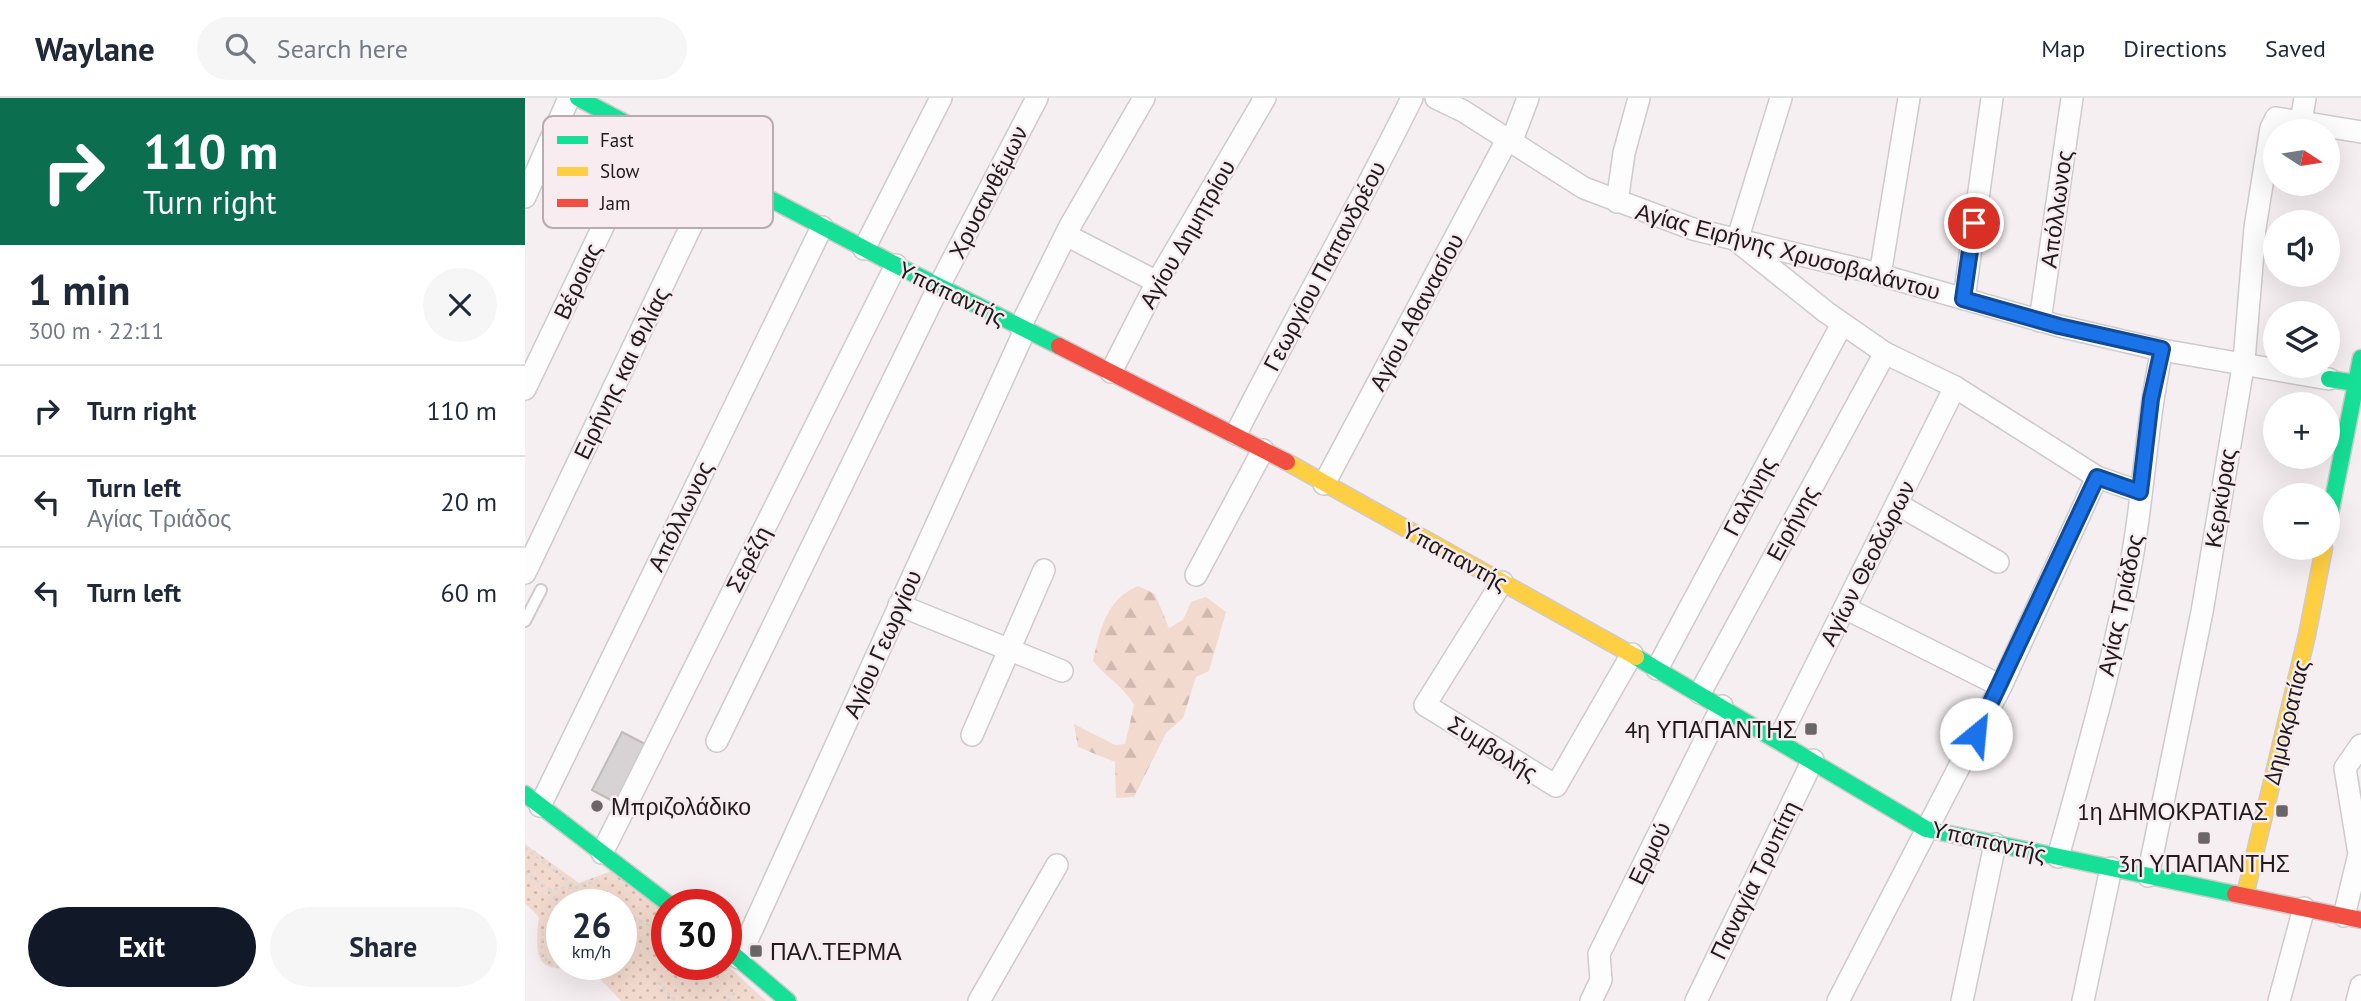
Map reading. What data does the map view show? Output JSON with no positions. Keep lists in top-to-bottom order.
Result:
{
  "streets": {
    "street": [
      "Χρυσανθέμων",
      "Απόλλωνος",
      "Αγίου Δημητρίου",
      "Αγίας Ειρήνης Χρυσοβαλάντου",
      "Γεωργίου Παπανδρέου",
      "Βέροιας",
      "Υπαπαντής",
      "Αγίου Αθανασίου",
      "Ειρήνης και Φιλίας",
      "Γαλήνης",
      "Κερκύρας",
      "Ειρήνης",
      "Σερέζη",
      "Αγίων Θεοδώρων",
      "Αγίας Τριάδος",
      "Αγίου Γεωργίου",
      "Δημοκρατίας",
      "Συμβολής",
      "Ερμού",
      "Παναγία Τρυπίτη"
    ]
  },
  "crossings": [
    ["Χρυσανθέμων", "Υπαπαντής"],
    ["Απόλλωνος", "Αγίας Ειρήνης Χρυσοβαλάντου"],
    ["Απόλλωνος", "Υπαπαντής"],
    ["Αγίου Δημητρίου", "Υπαπαντής"],
    ["Αγίας Ειρήνης Χρυσοβαλάντου", "Αγίου Αθανασίου"],
    ["Αγίας Ειρήνης Χρυσοβαλάντου", "Κερκύρας"],
    ["Αγίας Ειρήνης Χρυσοβαλάντου", "Αγίας Τριάδος"],
    ["Γεωργίου Παπανδρέου", "Υπαπαντής"],
    ["Υπαπαντής", "Αγίου Αθανασίου"],
    ["Υπαπαντής", "Γαλήνης"],
    ["Υπαπαντής", "Κερκύρας"],
    ["Υπαπαντής", "Ειρήνης"],
    ["Υπαπαντής", "Σερέζη"],
    ["Υπαπαντής", "Αγίων Θεοδώρων"],
    ["Υπαπαντής", "Αγίας Τριάδος"],
    ["Υπαπαντής", "Αγίου Γεωργίου"],
    ["Υπαπαντής", "Δημοκρατίας"],
    ["Υπαπαντής", "Συμβολής"],
    ["Υπαπαντής", "Ερμού"],
    ["Υπαπαντής", "Παναγία Τρυπίτη"]
  ],
  "places": {
    "transit": [
      "4η ΥΠΑΠΑΝΤΗΣ",
      "1η ΔΗΜΟΚΡΑΤΙΑΣ",
      "3η ΥΠΑΠΑΝΤΗΣ",
      "ΠΑΛ.ΤΕΡΜΑ"
    ],
    "other": ["Μπριζολάδικο"]
  },
  "legend": ["Fast", "Slow", "Jam"],
  "north": "right",
  "page": {
    "header": "Waylane",
    "search": "Search here",
    "nav": ["Map", "Directions", "Saved"],
    "turn": ["110 m", "Turn right"],
    "map_buttons": ["+", "−"],
    "heading": ["1 min", "300 m · 22:11"],
    "list": [
      {
        "name": "Turn right",
        "value": "110 m"
      },
      {
        "name": "Turn left",
        "note": "Αγίας Τριάδος",
        "value": "20 m"
      },
      {
        "name": "Turn left",
        "value": "60 m"
      }
    ],
    "speed": "26 km/h",
    "limit": "30",
    "buttons": ["Exit", "Share"]
  }
}
